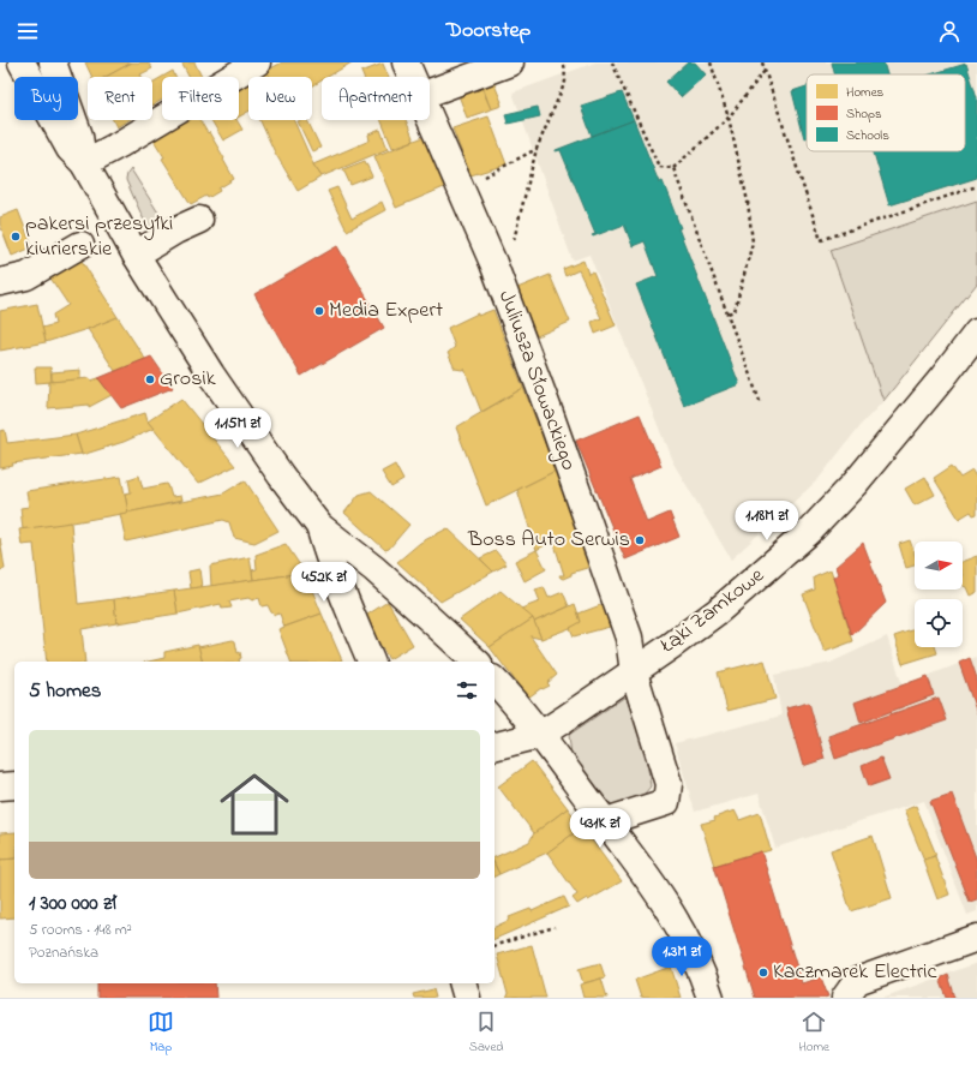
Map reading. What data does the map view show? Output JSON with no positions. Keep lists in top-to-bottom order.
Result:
{
  "streets": {
    "street": ["Juliusza Słowackiego", "Łąki Zamkowe"]
  },
  "crossings": [
    ["Juliusza Słowackiego", "Łąki Zamkowe"]
  ],
  "places": [
    "pakersi przesyłki kiurierskie",
    "Media Expert",
    "Grosik",
    "Boss Auto Serwis",
    "Kaczmarek Electric"
  ],
  "legend": ["Homes", "Shops", "Schools"],
  "north": "right",
  "page": {
    "header": "Doorstep",
    "chip": [
      "Buy",
      "Rent",
      "Filters",
      "New",
      "Apartment"
    ],
    "price": [
      "1.15M zł",
      "1.18M zł",
      "452K zł",
      "431K zł",
      "1.3M zł"
    ],
    "heading": "5 homes",
    "list": [
      {
        "name": "1 300 000 zł",
        "note": "5 rooms · 148 m² · Poznańska"
      }
    ],
    "tabs": ["Map", "Saved", "Home"]
  }
}
